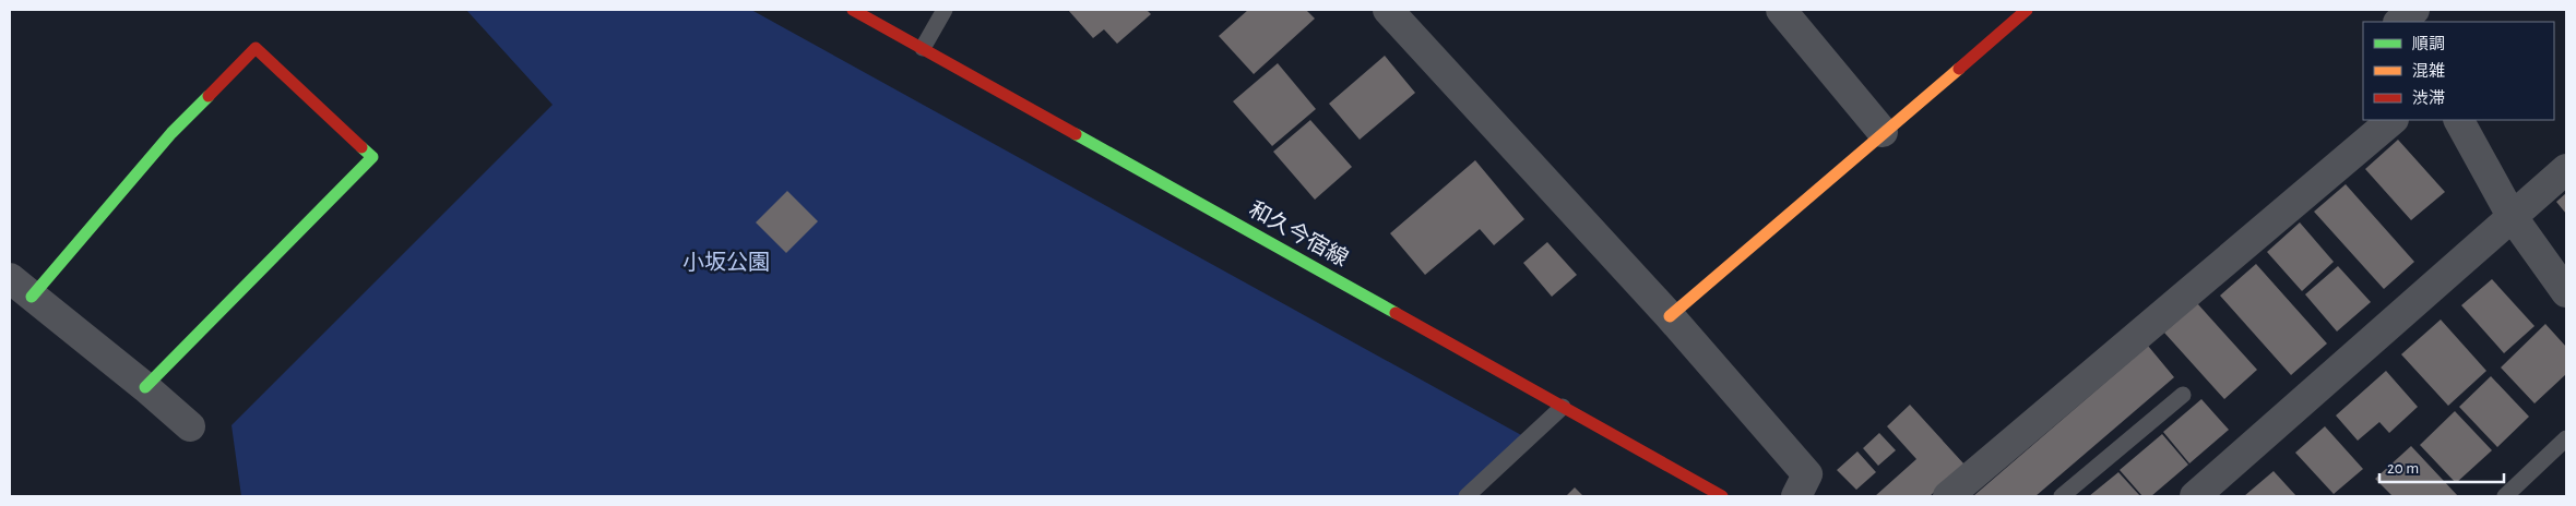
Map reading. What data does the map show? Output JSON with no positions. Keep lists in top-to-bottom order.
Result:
{
  "streets": {
    "street": ["和久今宿線"]
  },
  "parks": ["小坂公園"],
  "legend": ["順調", "混雑", "渋滞"],
  "scale_bar": "20 m"
}
